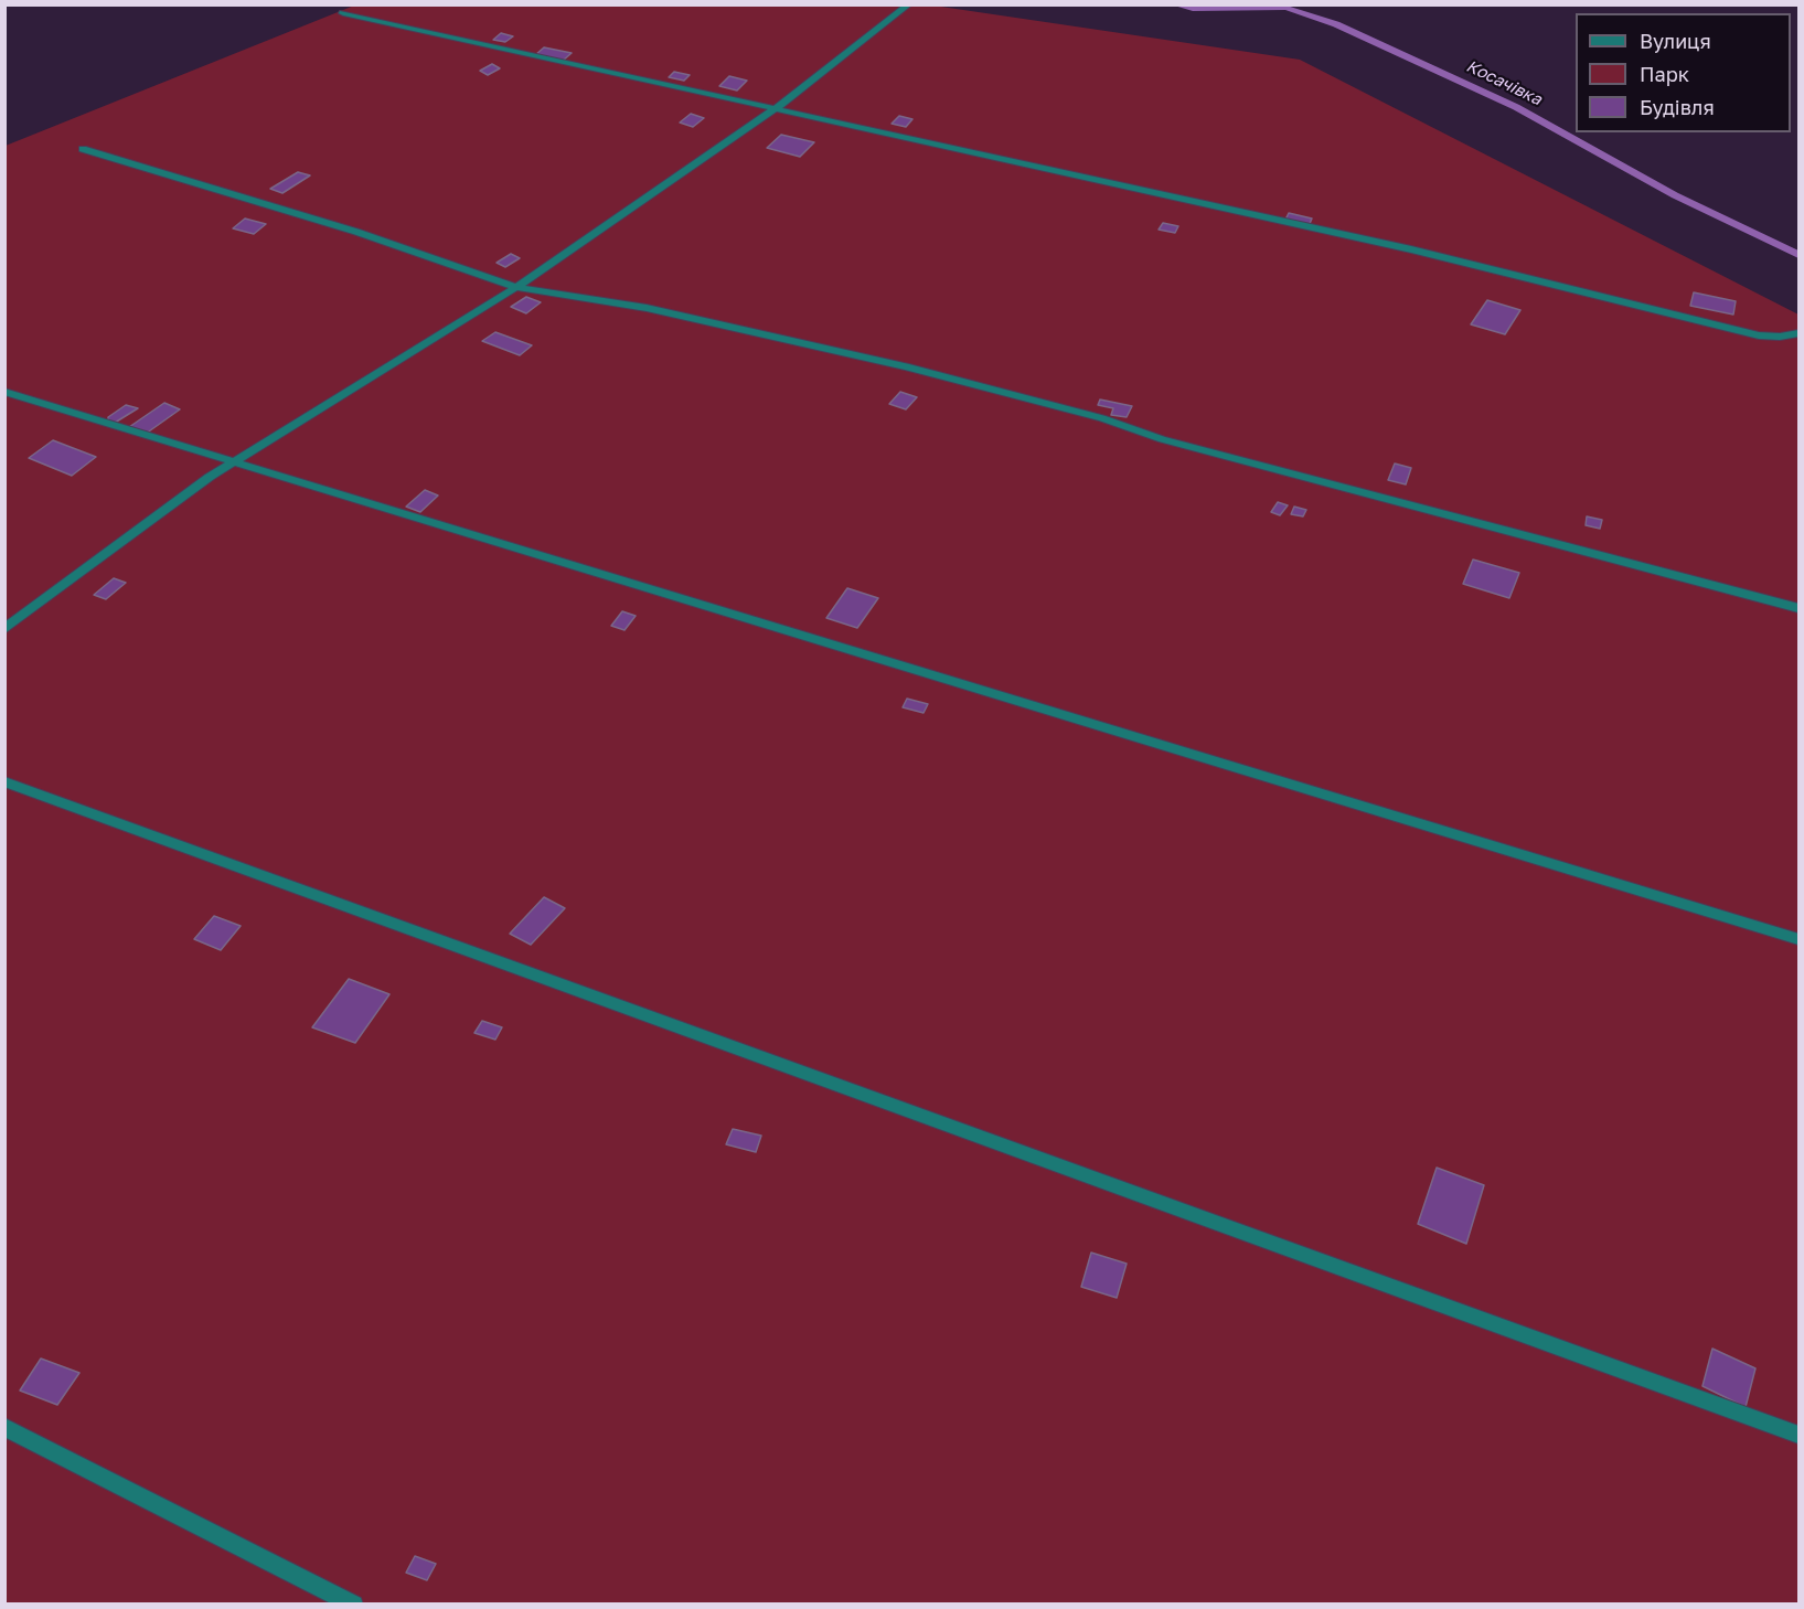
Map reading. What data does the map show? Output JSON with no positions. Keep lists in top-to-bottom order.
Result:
{
  "water": ["Косачівка"],
  "legend": ["Вулиця", "Парк", "Будівля"]
}
